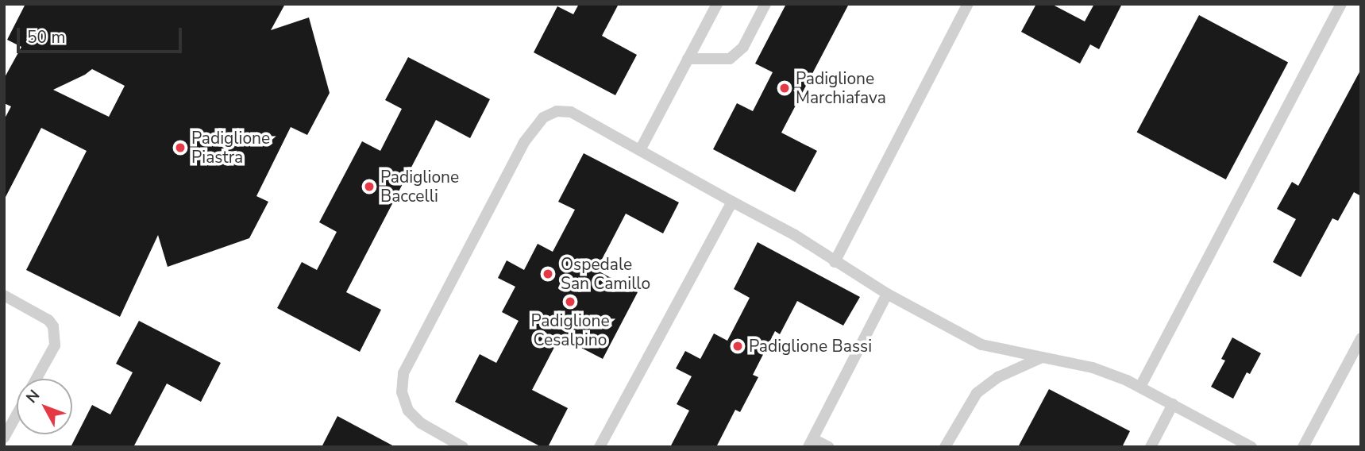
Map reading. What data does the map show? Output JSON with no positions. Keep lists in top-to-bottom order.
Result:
{
  "places": [
    "Padiglione Marchiafava",
    "Padiglione Piastra",
    "Padiglione Baccelli",
    "Ospedale San Camillo",
    "Padiglione Cesalpino",
    "Padiglione Bassi"
  ],
  "scale_bar": "50 m",
  "north": "top left"
}
